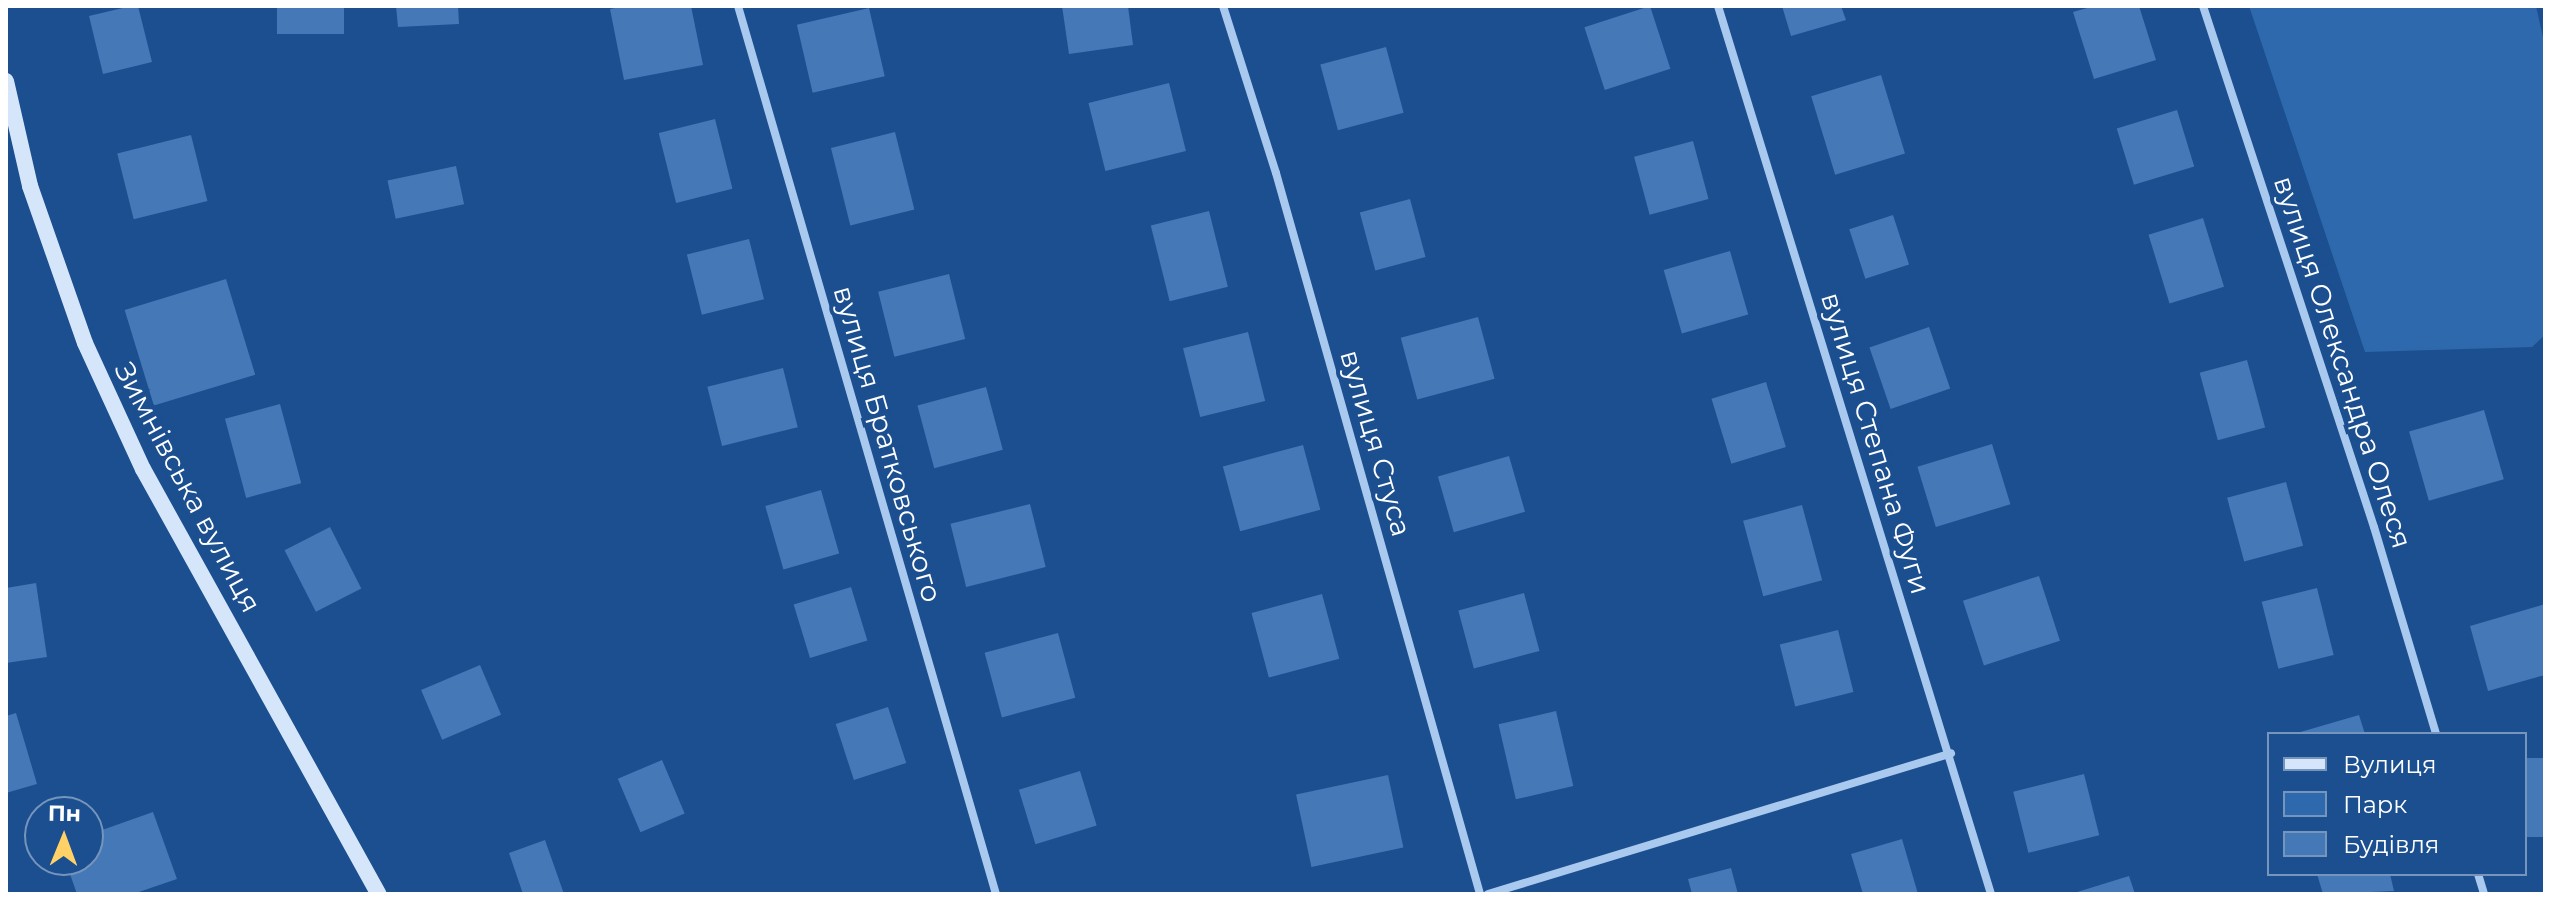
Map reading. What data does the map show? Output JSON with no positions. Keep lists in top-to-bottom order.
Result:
{
  "streets": {
    "main road": ["Зимнівська вулиця"],
    "street": [
      "вулиця Олександра Олеся",
      "вулиця Стуса",
      "вулиця Степана Фуги",
      "вулиця Братковського"
    ]
  },
  "legend": ["Вулиця", "Парк", "Будівля"],
  "north": "top"
}
